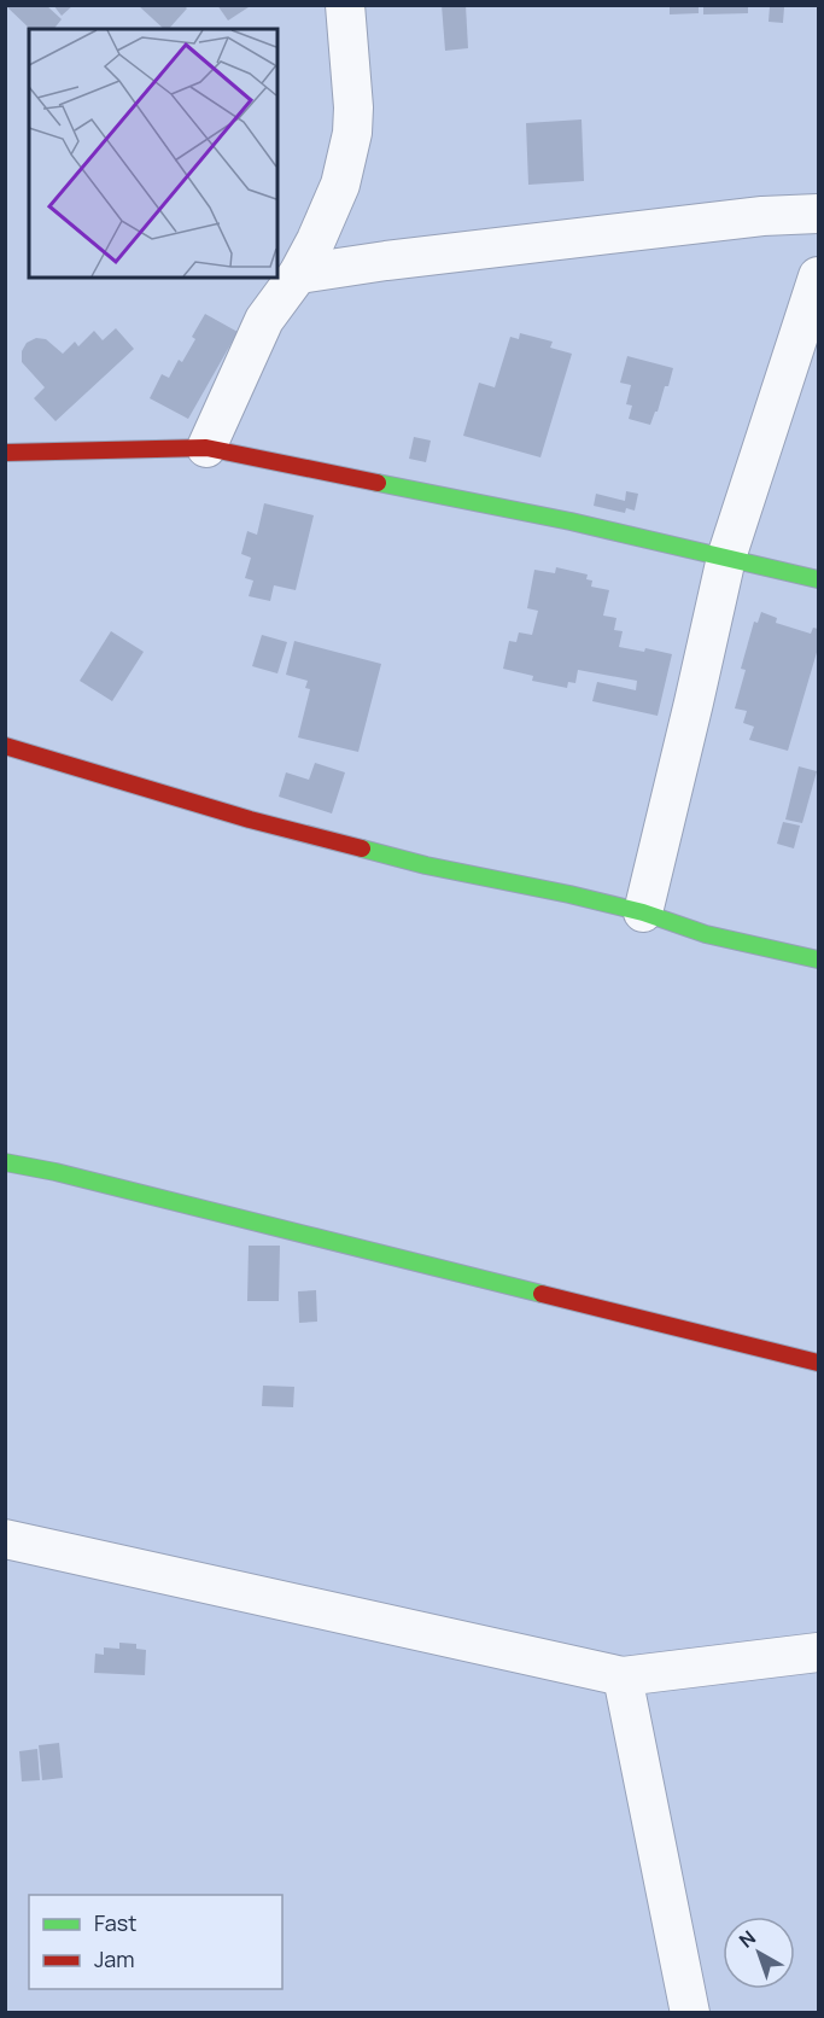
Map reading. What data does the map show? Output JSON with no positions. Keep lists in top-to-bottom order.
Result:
{
  "legend": ["Fast", "Jam"],
  "north": "top left"
}
